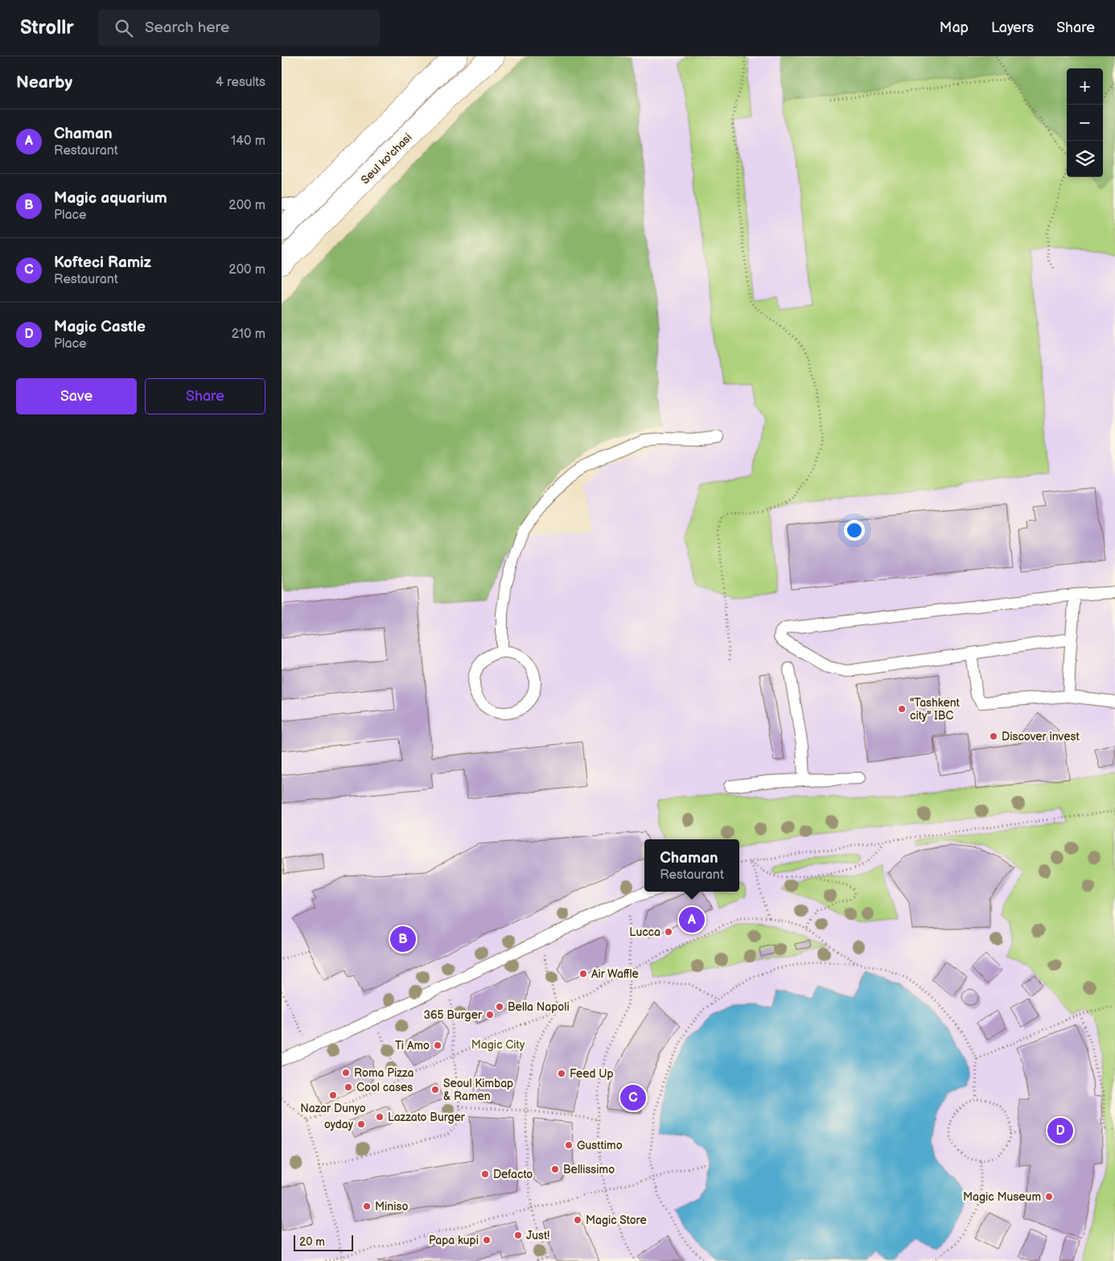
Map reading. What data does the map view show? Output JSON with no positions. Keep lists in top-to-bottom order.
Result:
{
  "streets": {
    "main road": ["Seul ko'chasi"]
  },
  "parks": ["Magic City"],
  "places": [
    "\"Tashkent city\" IBC",
    "Discover invest",
    "Lucca",
    "Air Waffle",
    "Bella Napoli",
    "365 Burger",
    "Ti Amo",
    "Roma Pizza",
    "Feed Up",
    "Cool cases",
    "Seoul Kimbap & Ramen",
    "Nazar Dunyo",
    "Lazzato Burger",
    "oyday",
    "Gusttimo",
    "Bellissimo",
    "Defacto",
    "Magic Museum",
    "Miniso",
    "Magic Store",
    "Just!",
    "Papa kupi"
  ],
  "scale_bar": "20 m",
  "page": {
    "header": "Strollr",
    "search": "Search here",
    "nav": ["Map", "Layers", "Share"],
    "heading": ["Nearby", "4 results"],
    "map_buttons": ["+", "−"],
    "list": [
      {
        "mark": "A",
        "name": "Chaman",
        "note": "Restaurant",
        "value": "140 m"
      },
      {
        "mark": "B",
        "name": "Magic aquarium",
        "note": "Place",
        "value": "200 m"
      },
      {
        "mark": "C",
        "name": "Kofteci Ramiz",
        "note": "Restaurant",
        "value": "200 m"
      },
      {
        "mark": "D",
        "name": "Magic Castle",
        "note": "Place",
        "value": "210 m"
      }
    ],
    "buttons": ["Save", "Share"],
    "popup": ["Chaman", "Restaurant"],
    "pins": [
      "A",
      "B",
      "C",
      "D"
    ],
    "scale": "20 m"
  }
}
